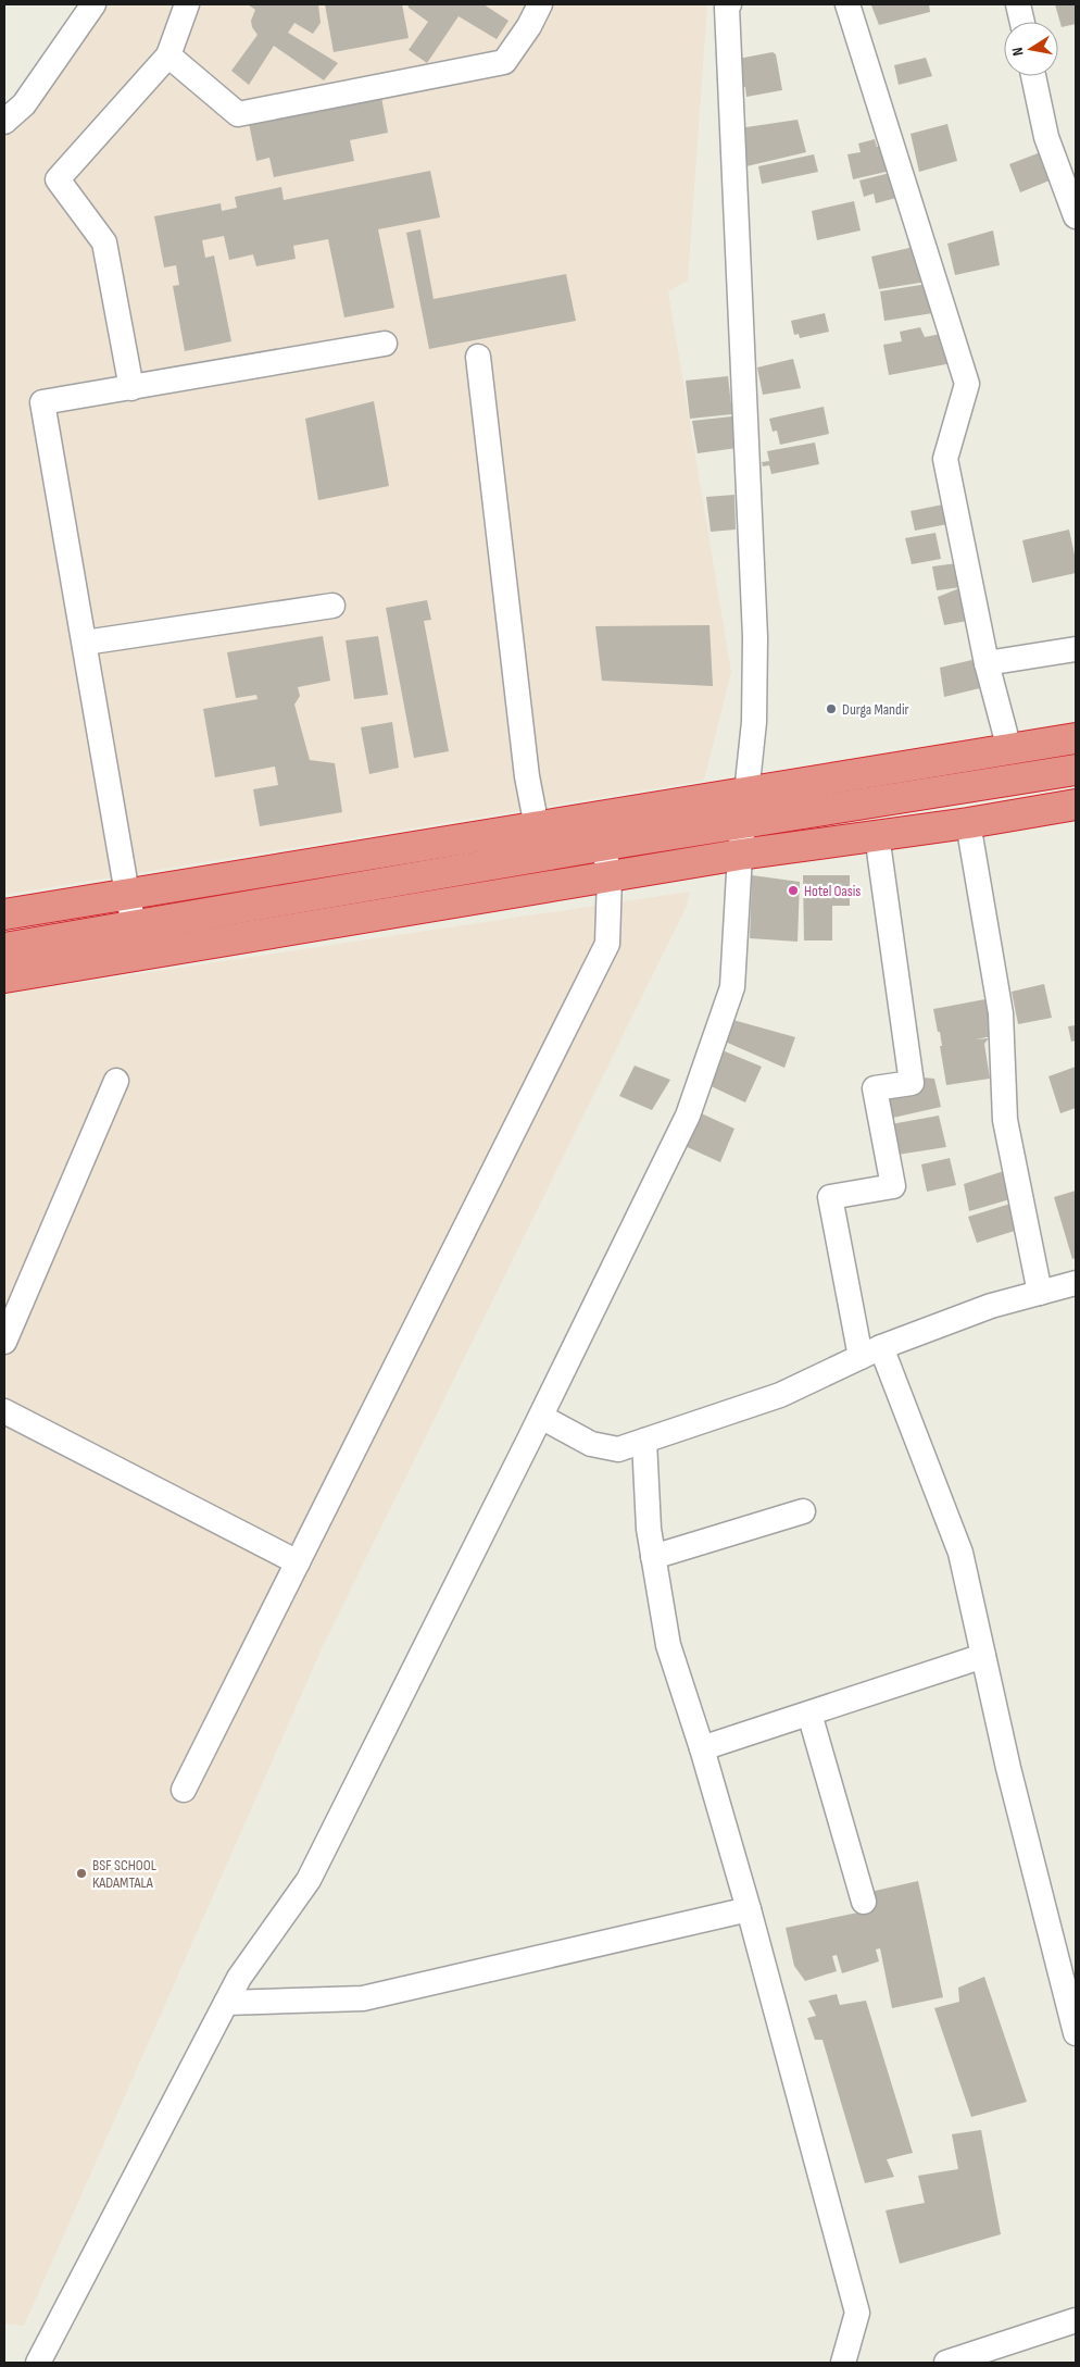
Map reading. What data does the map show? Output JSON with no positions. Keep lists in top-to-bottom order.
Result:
{
  "places": ["Durga Mandir", "Hotel Oasis", "BSF SCHOOL KADAMTALA"],
  "north": "left"
}
